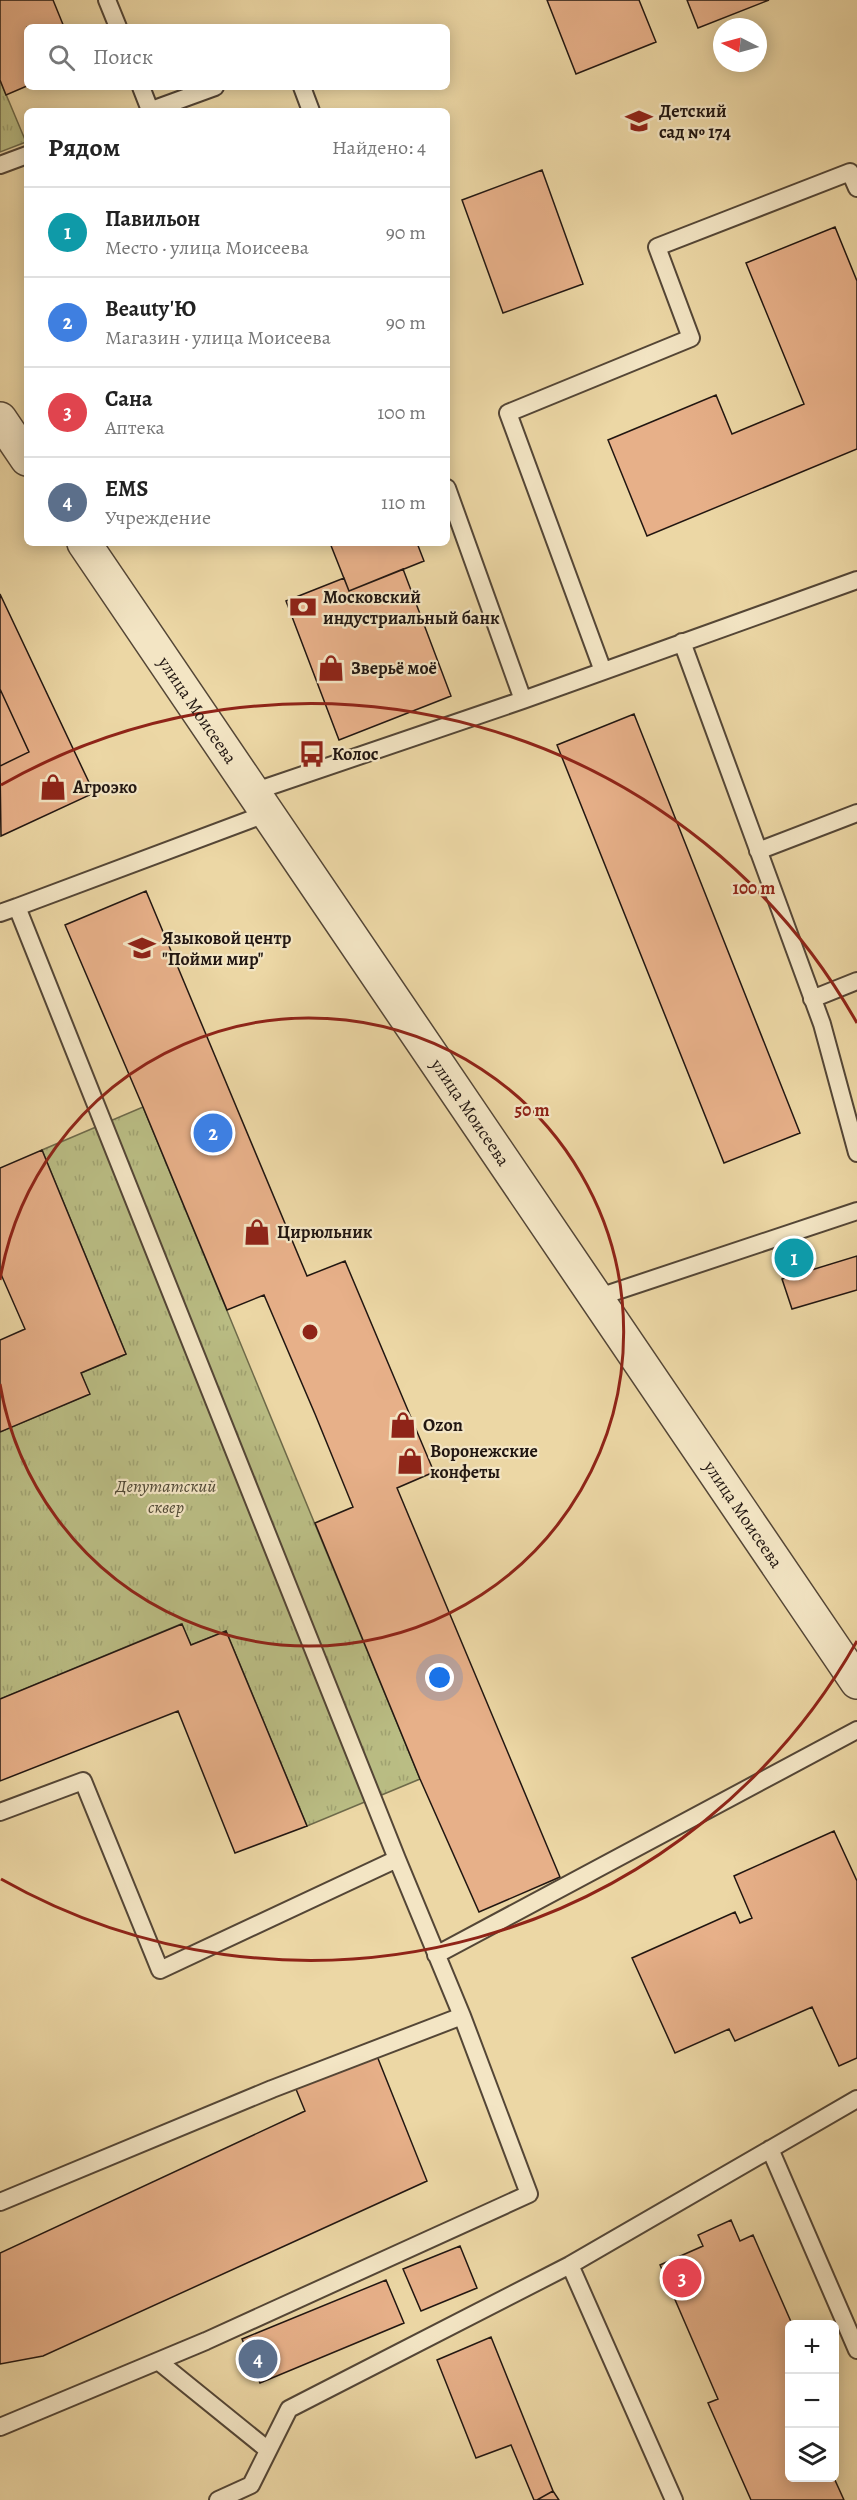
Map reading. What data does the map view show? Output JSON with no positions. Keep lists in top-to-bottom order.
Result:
{
  "streets": {
    "street": ["улица Моисеева"]
  },
  "parks": ["Депутатский сквер"],
  "places": {
    "school or university": ["Детский сад № 174", "Языковой центр \"Пойми мир\""],
    "bank": ["Московский индустриальный банк"],
    "shop": [
      "Зверьё моё",
      "Агроэко",
      "Цирюльник",
      "Ozon",
      "Воронежские конфеты"
    ],
    "bus stop": ["Колос"]
  },
  "north": "left",
  "page": {
    "search": "Поиск",
    "heading": ["Рядом", "Найдено: 4"],
    "list": [
      {
        "mark": "1",
        "name": "Павильон",
        "note": "Место · улица Моисеева",
        "value": "90 m"
      },
      {
        "mark": "2",
        "name": "Beauty'Ю",
        "note": "Магазин · улица Моисеева",
        "value": "90 m"
      },
      {
        "mark": "3",
        "name": "Сана",
        "note": "Аптека",
        "value": "100 m"
      },
      {
        "mark": "4",
        "name": "EMS",
        "note": "Учреждение",
        "value": "110 m"
      }
    ],
    "pins": [
      "2",
      "1",
      "3",
      "4"
    ],
    "map_buttons": ["+", "−"]
  },
  "rings": ["100 m", "50 m"]
}
